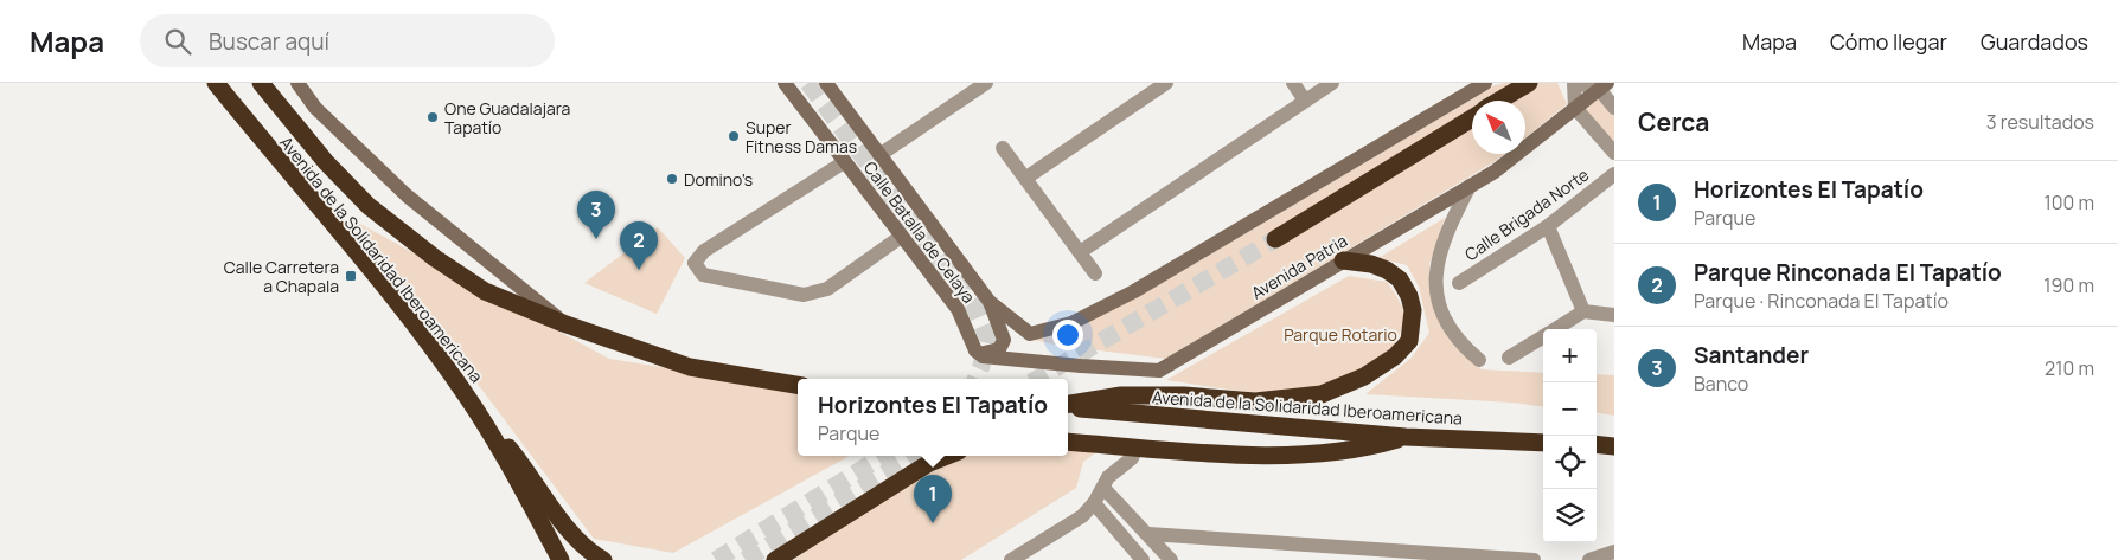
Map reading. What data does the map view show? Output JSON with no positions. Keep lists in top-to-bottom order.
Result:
{
  "streets": {
    "highway": ["Avenida de la Solidaridad Iberoamericana"],
    "street": ["Calle Brigada Norte", "Calle Batalla de Celaya", "Avenida Patria"]
  },
  "crossings": [
    ["Calle Batalla de Celaya", "Avenida Patria"]
  ],
  "parks": ["Parque Rotario"],
  "places": {
    "other": ["One Guadalajara Tapatío", "Super Fitness Damas", "Domino's"],
    "transit": ["Calle Carretera a Chapala"]
  },
  "north": "top left",
  "page": {
    "header": "Mapa",
    "search": "Buscar aquí",
    "nav": ["Mapa", "Cómo llegar", "Guardados"],
    "heading": ["Cerca", "3 resultados"],
    "list": [
      {
        "mark": "1",
        "name": "Horizontes El Tapatío",
        "note": "Parque",
        "value": "100 m"
      },
      {
        "mark": "2",
        "name": "Parque Rinconada El Tapatío",
        "note": "Parque · Rinconada El Tapatío",
        "value": "190 m"
      },
      {
        "mark": "3",
        "name": "Santander",
        "note": "Banco",
        "value": "210 m"
      }
    ],
    "pins": ["3", "2", "1"],
    "map_buttons": ["+", "−"],
    "popup": ["Horizontes El Tapatío", "Parque"]
  }
}
